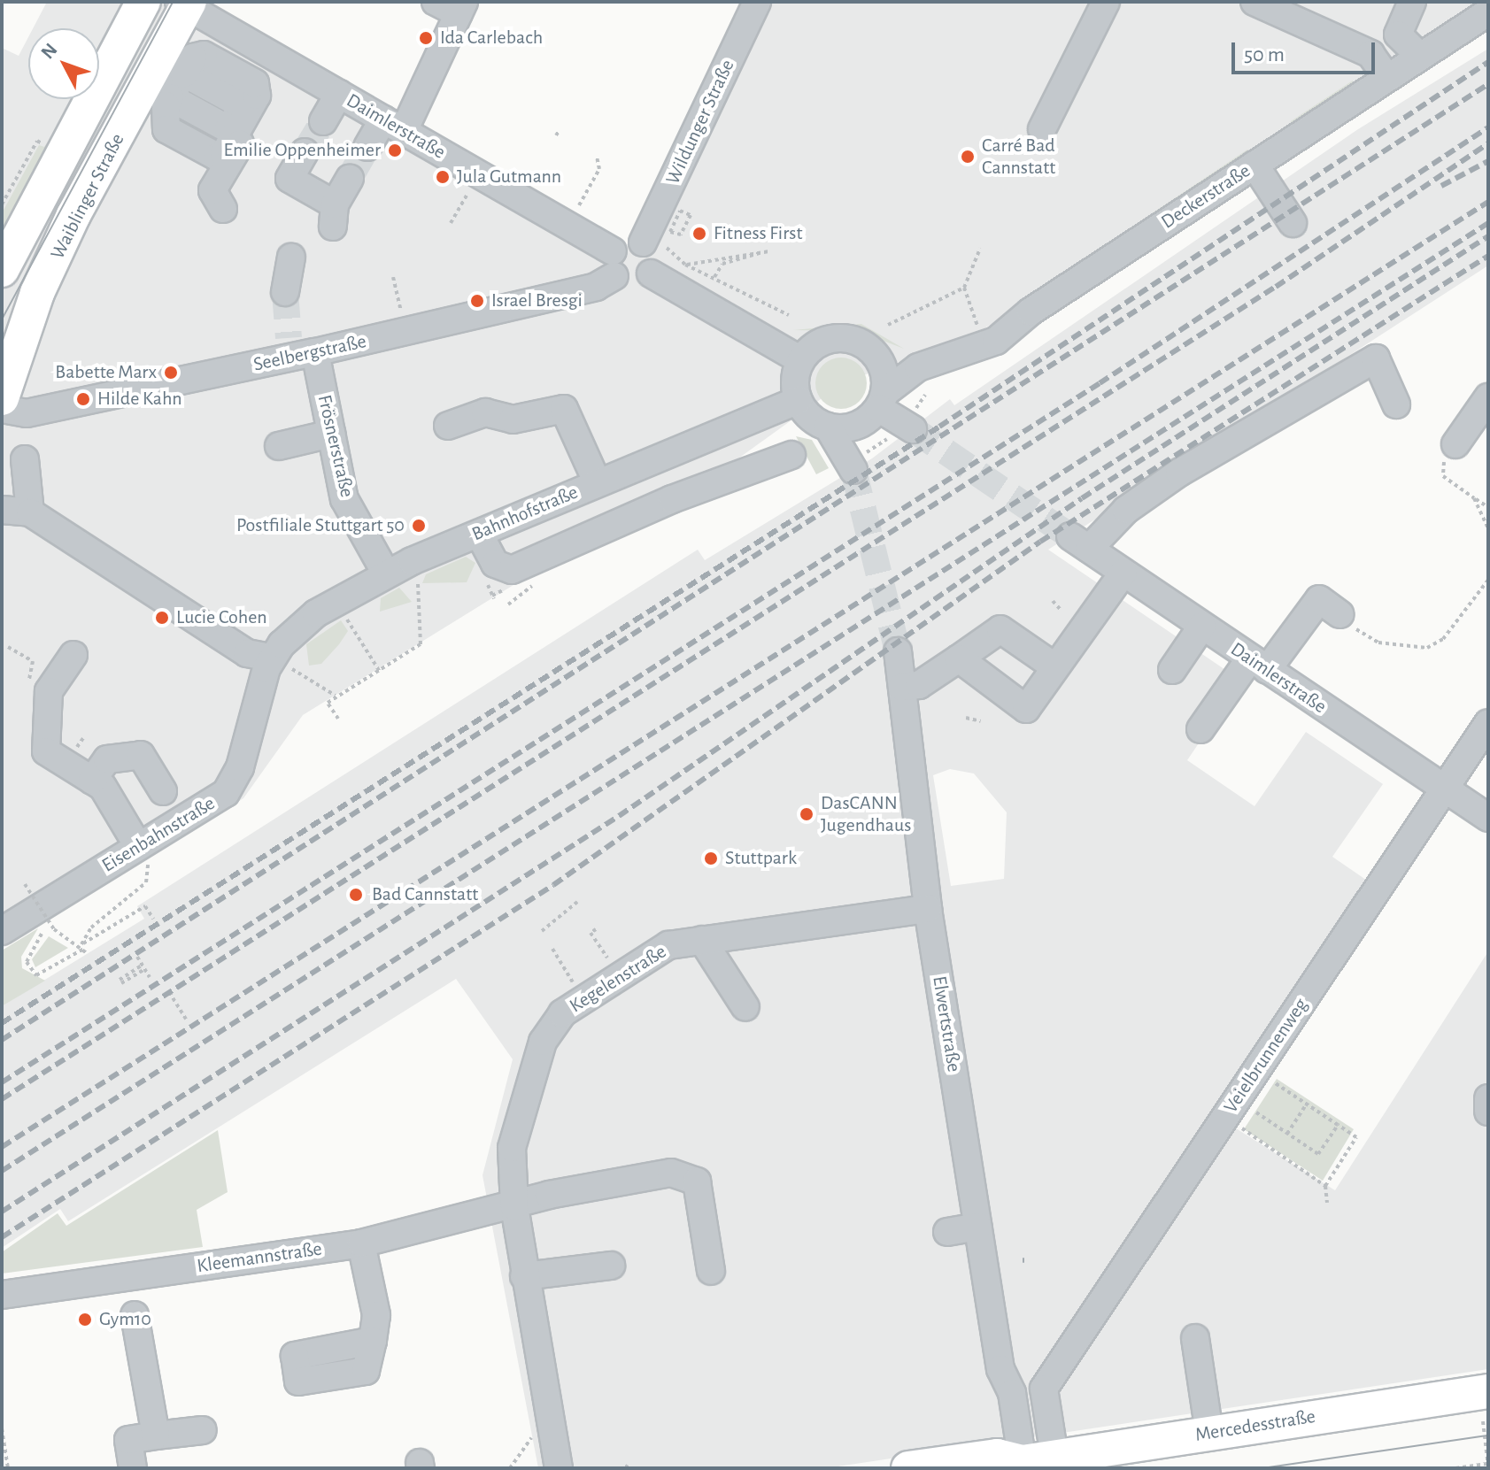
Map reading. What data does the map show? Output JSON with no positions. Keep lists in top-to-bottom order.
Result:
{
  "streets": {
    "main road": ["Waiblinger Straße", "Mercedesstraße"],
    "street": [
      "Wildunger Straße",
      "Daimlerstraße",
      "Deckerstraße",
      "Seelbergstraße",
      "Frösnerstraße",
      "Bahnhofstraße",
      "Eisenbahnstraße",
      "Kegelenstraße",
      "Elwertstraße",
      "Veielbrunnenweg",
      "Kleemannstraße"
    ]
  },
  "crossings": [
    ["Wildunger Straße", "Daimlerstraße"],
    ["Wildunger Straße", "Seelbergstraße"],
    ["Daimlerstraße", "Waiblinger Straße"],
    ["Daimlerstraße", "Seelbergstraße"],
    ["Daimlerstraße", "Veielbrunnenweg"],
    ["Deckerstraße", "Bahnhofstraße"],
    ["Seelbergstraße", "Frösnerstraße"],
    ["Frösnerstraße", "Bahnhofstraße"],
    ["Bahnhofstraße", "Eisenbahnstraße"],
    ["Kegelenstraße", "Elwertstraße"],
    ["Kegelenstraße", "Kleemannstraße"],
    ["Elwertstraße", "Mercedesstraße"]
  ],
  "places": [
    "Ida Carlebach",
    "Emilie Oppenheimer",
    "Carré Bad Cannstatt",
    "Jula Gutmann",
    "Fitness First",
    "Israel Bresgi",
    "Babette Marx",
    "Hilde Kahn",
    "Postfiliale Stuttgart 50",
    "Lucie Cohen",
    "DasCANN Jugendhaus",
    "Stuttpark",
    "Bad Cannstatt",
    "Gym10"
  ],
  "scale_bar": "50 m",
  "north": "top left"
}
